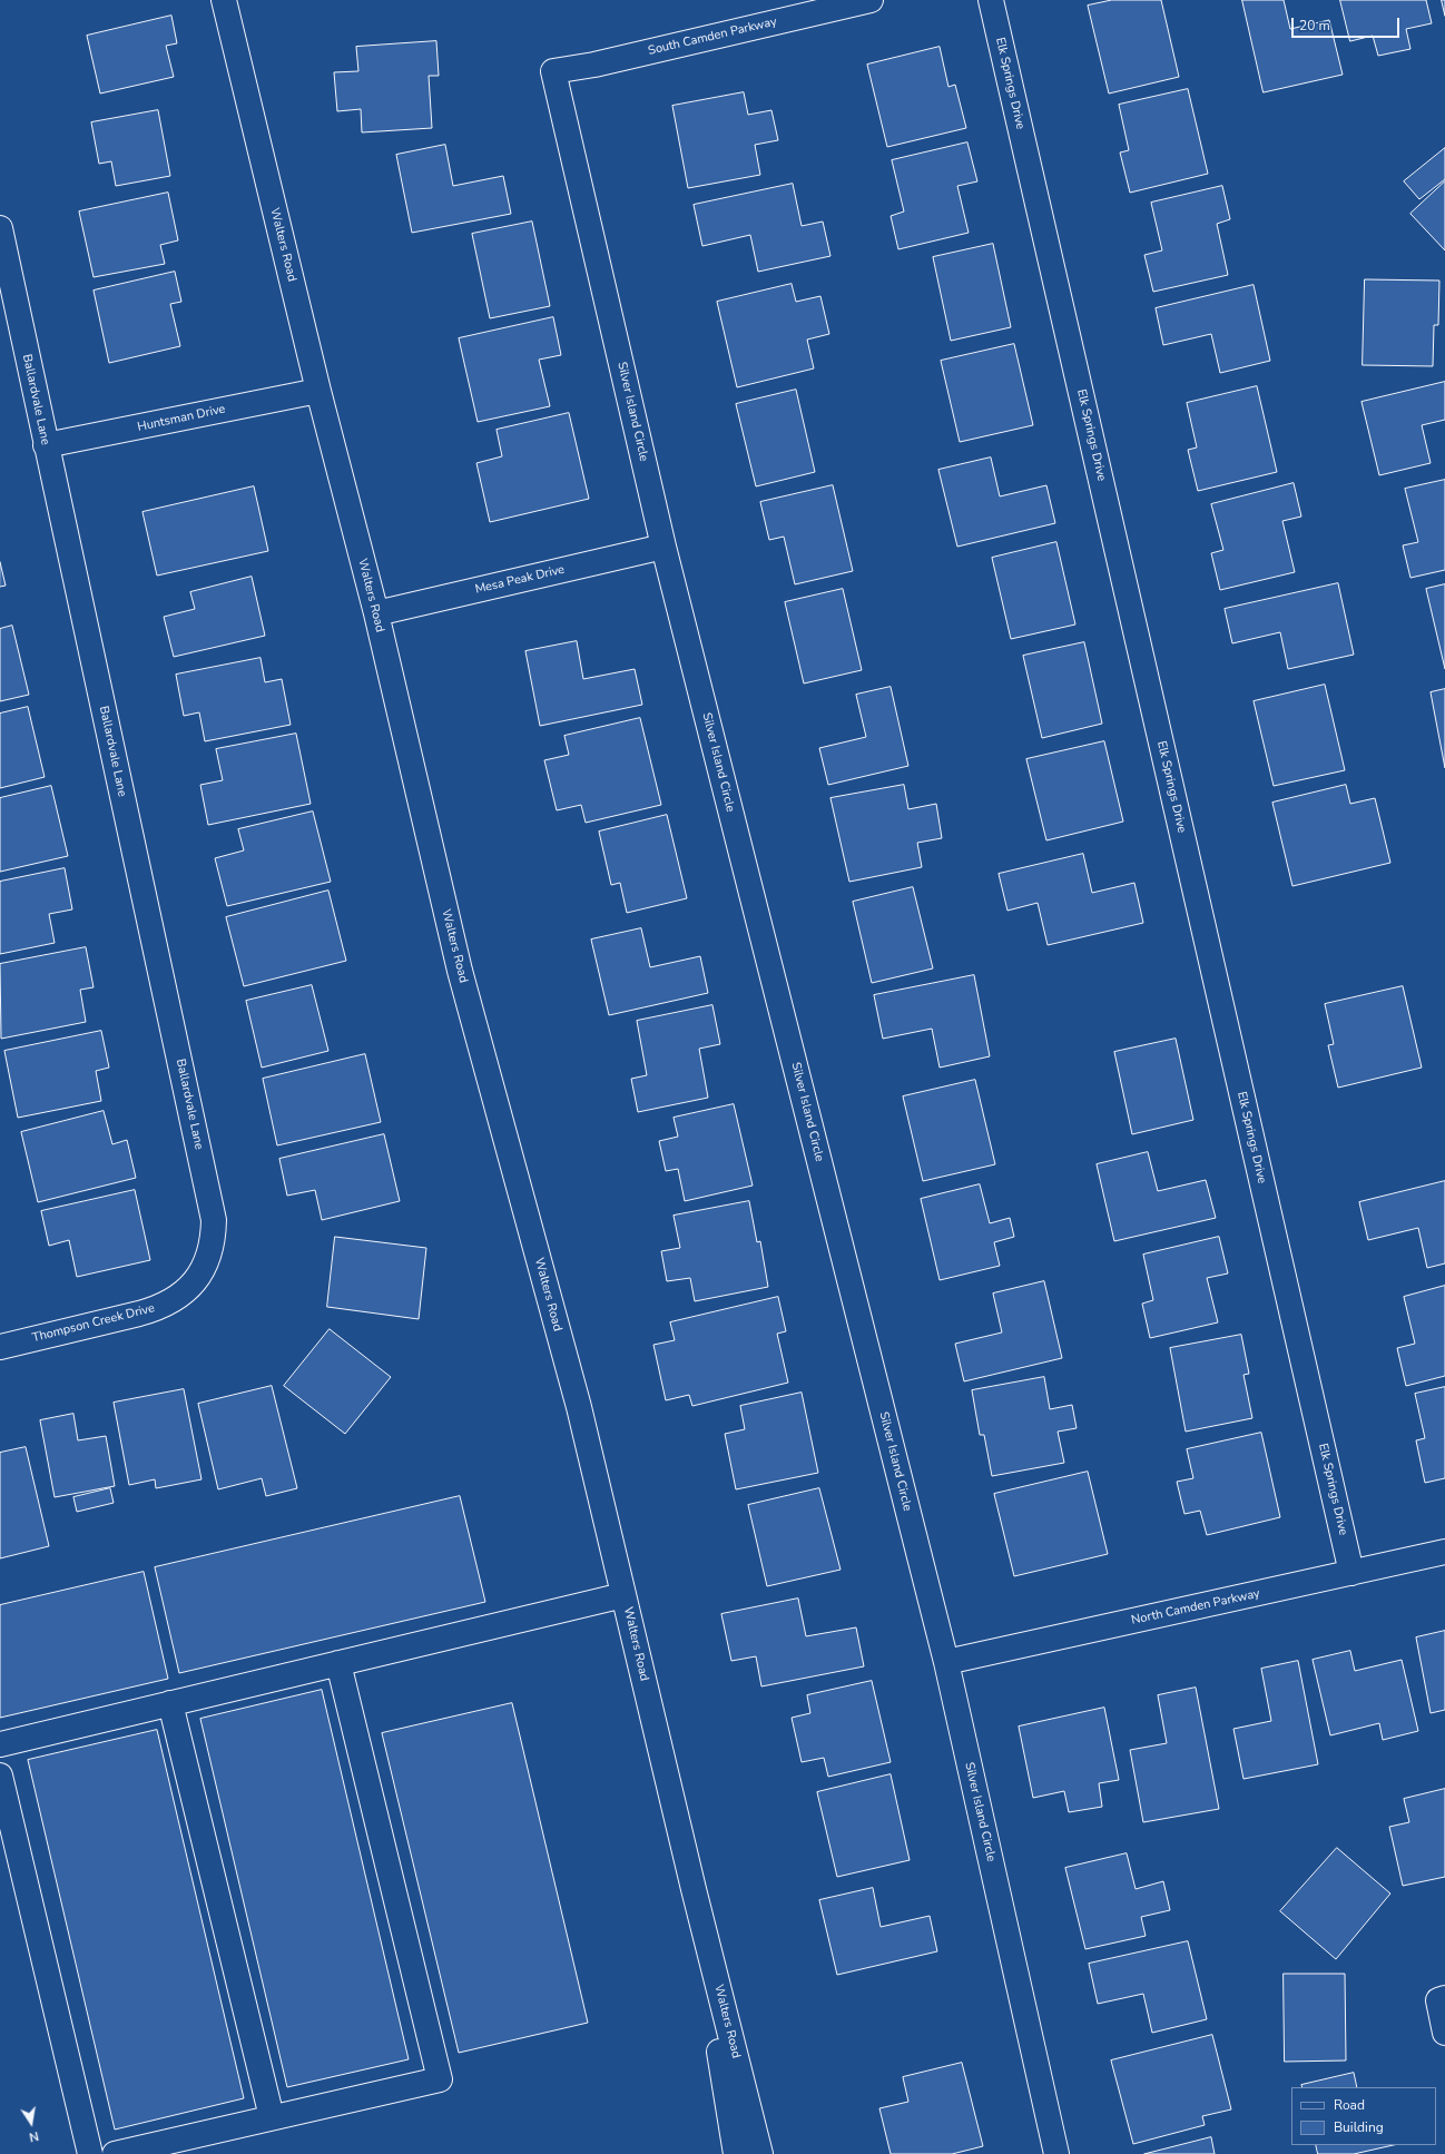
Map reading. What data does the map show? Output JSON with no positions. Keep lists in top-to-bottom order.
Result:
{
  "streets": {
    "street": [
      "South Camden Parkway",
      "Elk Springs Drive",
      "Walters Road",
      "Ballardvale Lane",
      "Silver Island Circle",
      "Huntsman Drive",
      "Mesa Peak Drive",
      "Thompson Creek Drive",
      "North Camden Parkway"
    ]
  },
  "crossings": [
    ["South Camden Parkway", "Silver Island Circle"],
    ["Elk Springs Drive", "North Camden Parkway"],
    ["Walters Road", "Huntsman Drive"],
    ["Walters Road", "Mesa Peak Drive"],
    ["Ballardvale Lane", "Huntsman Drive"],
    ["Ballardvale Lane", "Thompson Creek Drive"],
    ["Silver Island Circle", "Mesa Peak Drive"],
    ["Silver Island Circle", "North Camden Parkway"]
  ],
  "legend": ["Road", "Building"],
  "scale_bar": "20 m",
  "north": "bottom"
}
